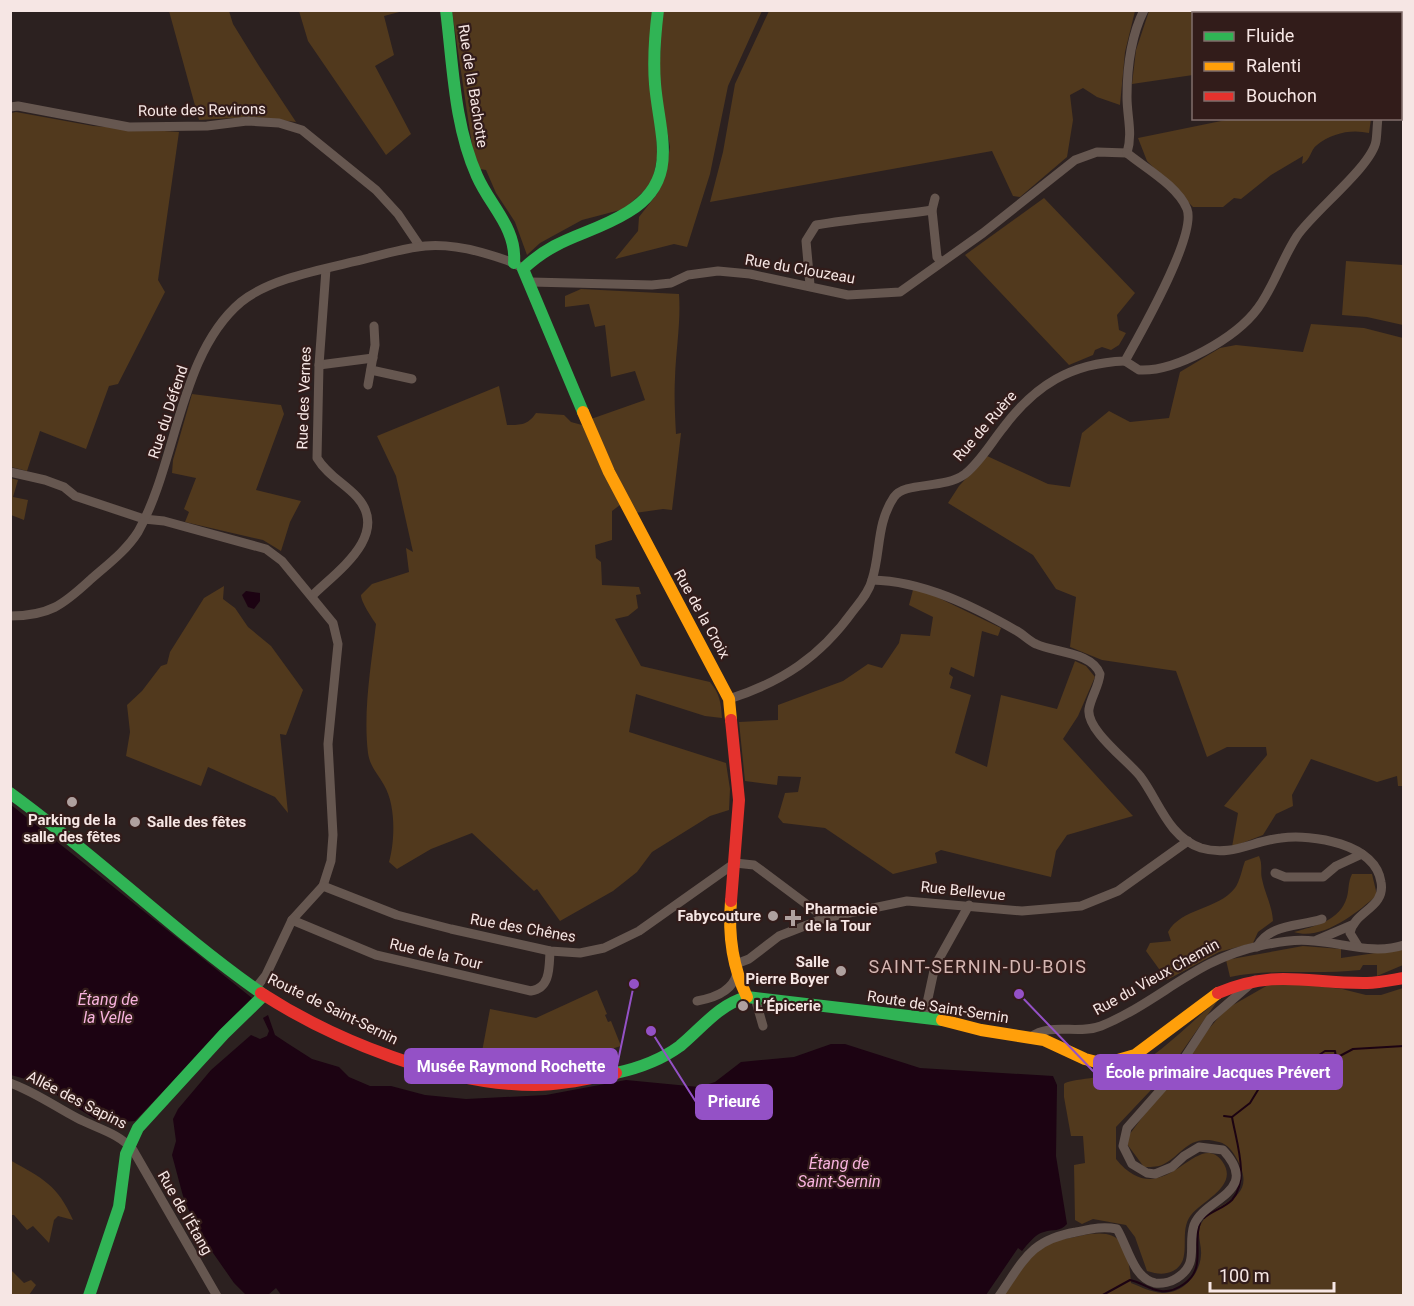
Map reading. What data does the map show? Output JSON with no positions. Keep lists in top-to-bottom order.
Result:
{
  "streets": {
    "street": [
      "Rue de la Bachotte",
      "Route des Revirons",
      "Rue du Clouzeau",
      "Rue des Vernes",
      "Rue du Défend",
      "Rue de Ruère",
      "Rue de la Croix",
      "Rue Bellevue",
      "Rue des Chênes",
      "Rue de la Tour",
      "Rue du Vieux Chemin",
      "Route de Saint-Sernin",
      "Allée des Sapins",
      "Rue de l'Étang"
    ]
  },
  "crossings": [
    ["Rue de la Bachotte", "Rue du Défend"],
    ["Rue de la Bachotte", "Rue de la Croix"],
    ["Route des Revirons", "Rue du Défend"],
    ["Rue du Clouzeau", "Rue de la Croix"],
    ["Rue des Vernes", "Rue du Défend"],
    ["Rue du Défend", "Rue de la Croix"],
    ["Rue de Ruère", "Rue de la Croix"],
    ["Rue de la Croix", "Rue Bellevue"],
    ["Rue de la Croix", "Rue des Chênes"],
    ["Rue de la Croix", "Route de Saint-Sernin"],
    ["Rue des Chênes", "Rue de la Tour"],
    ["Rue du Vieux Chemin", "Route de Saint-Sernin"],
    ["Allée des Sapins", "Rue de l'Étang"]
  ],
  "districts": ["SAINT-SERNIN-DU-BOIS"],
  "water": ["Étang de la Velle", "Étang de Saint-Sernin"],
  "places": {
    "other": [
      "Parking de la salle des fêtes",
      "Salle des fêtes",
      "Fabycouture",
      "Salle Pierre Boyer",
      "Musée Raymond Rochette",
      "École primaire Jacques Prévert",
      "L’Épicerie",
      "Prieuré"
    ],
    "health": ["Pharmacie de la Tour"]
  },
  "legend": ["Fluide", "Ralenti", "Bouchon"],
  "scale_bar": "100 m"
}
